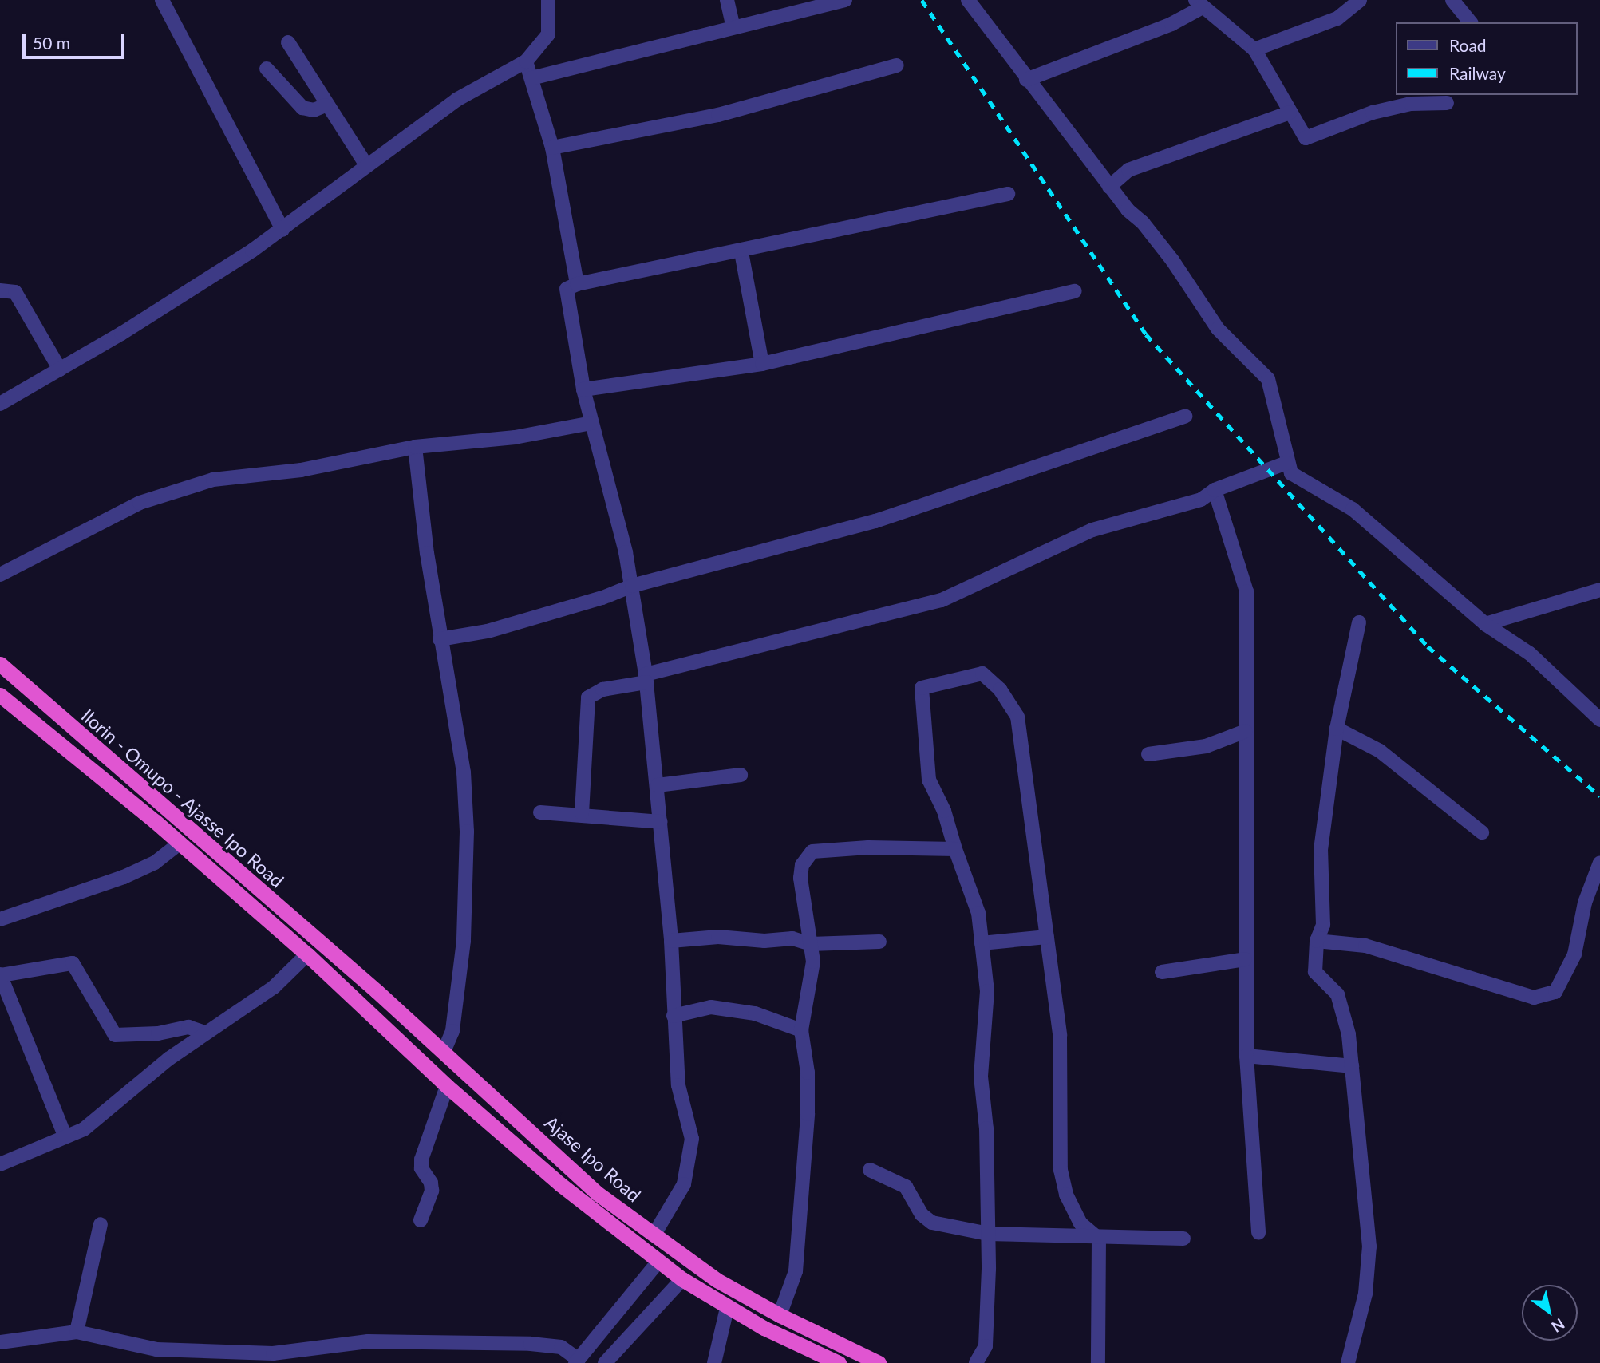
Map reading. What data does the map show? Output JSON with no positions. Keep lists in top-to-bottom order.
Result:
{
  "streets": {
    "highway": ["Ilorin - Omupo - Ajasse Ipo Road", "Ajase Ipo Road"]
  },
  "crossings": [
    ["Ilorin - Omupo - Ajasse Ipo Road", "Ajase Ipo Road"]
  ],
  "legend": ["Road", "Railway"],
  "scale_bar": "50 m",
  "north": "bottom right"
}
